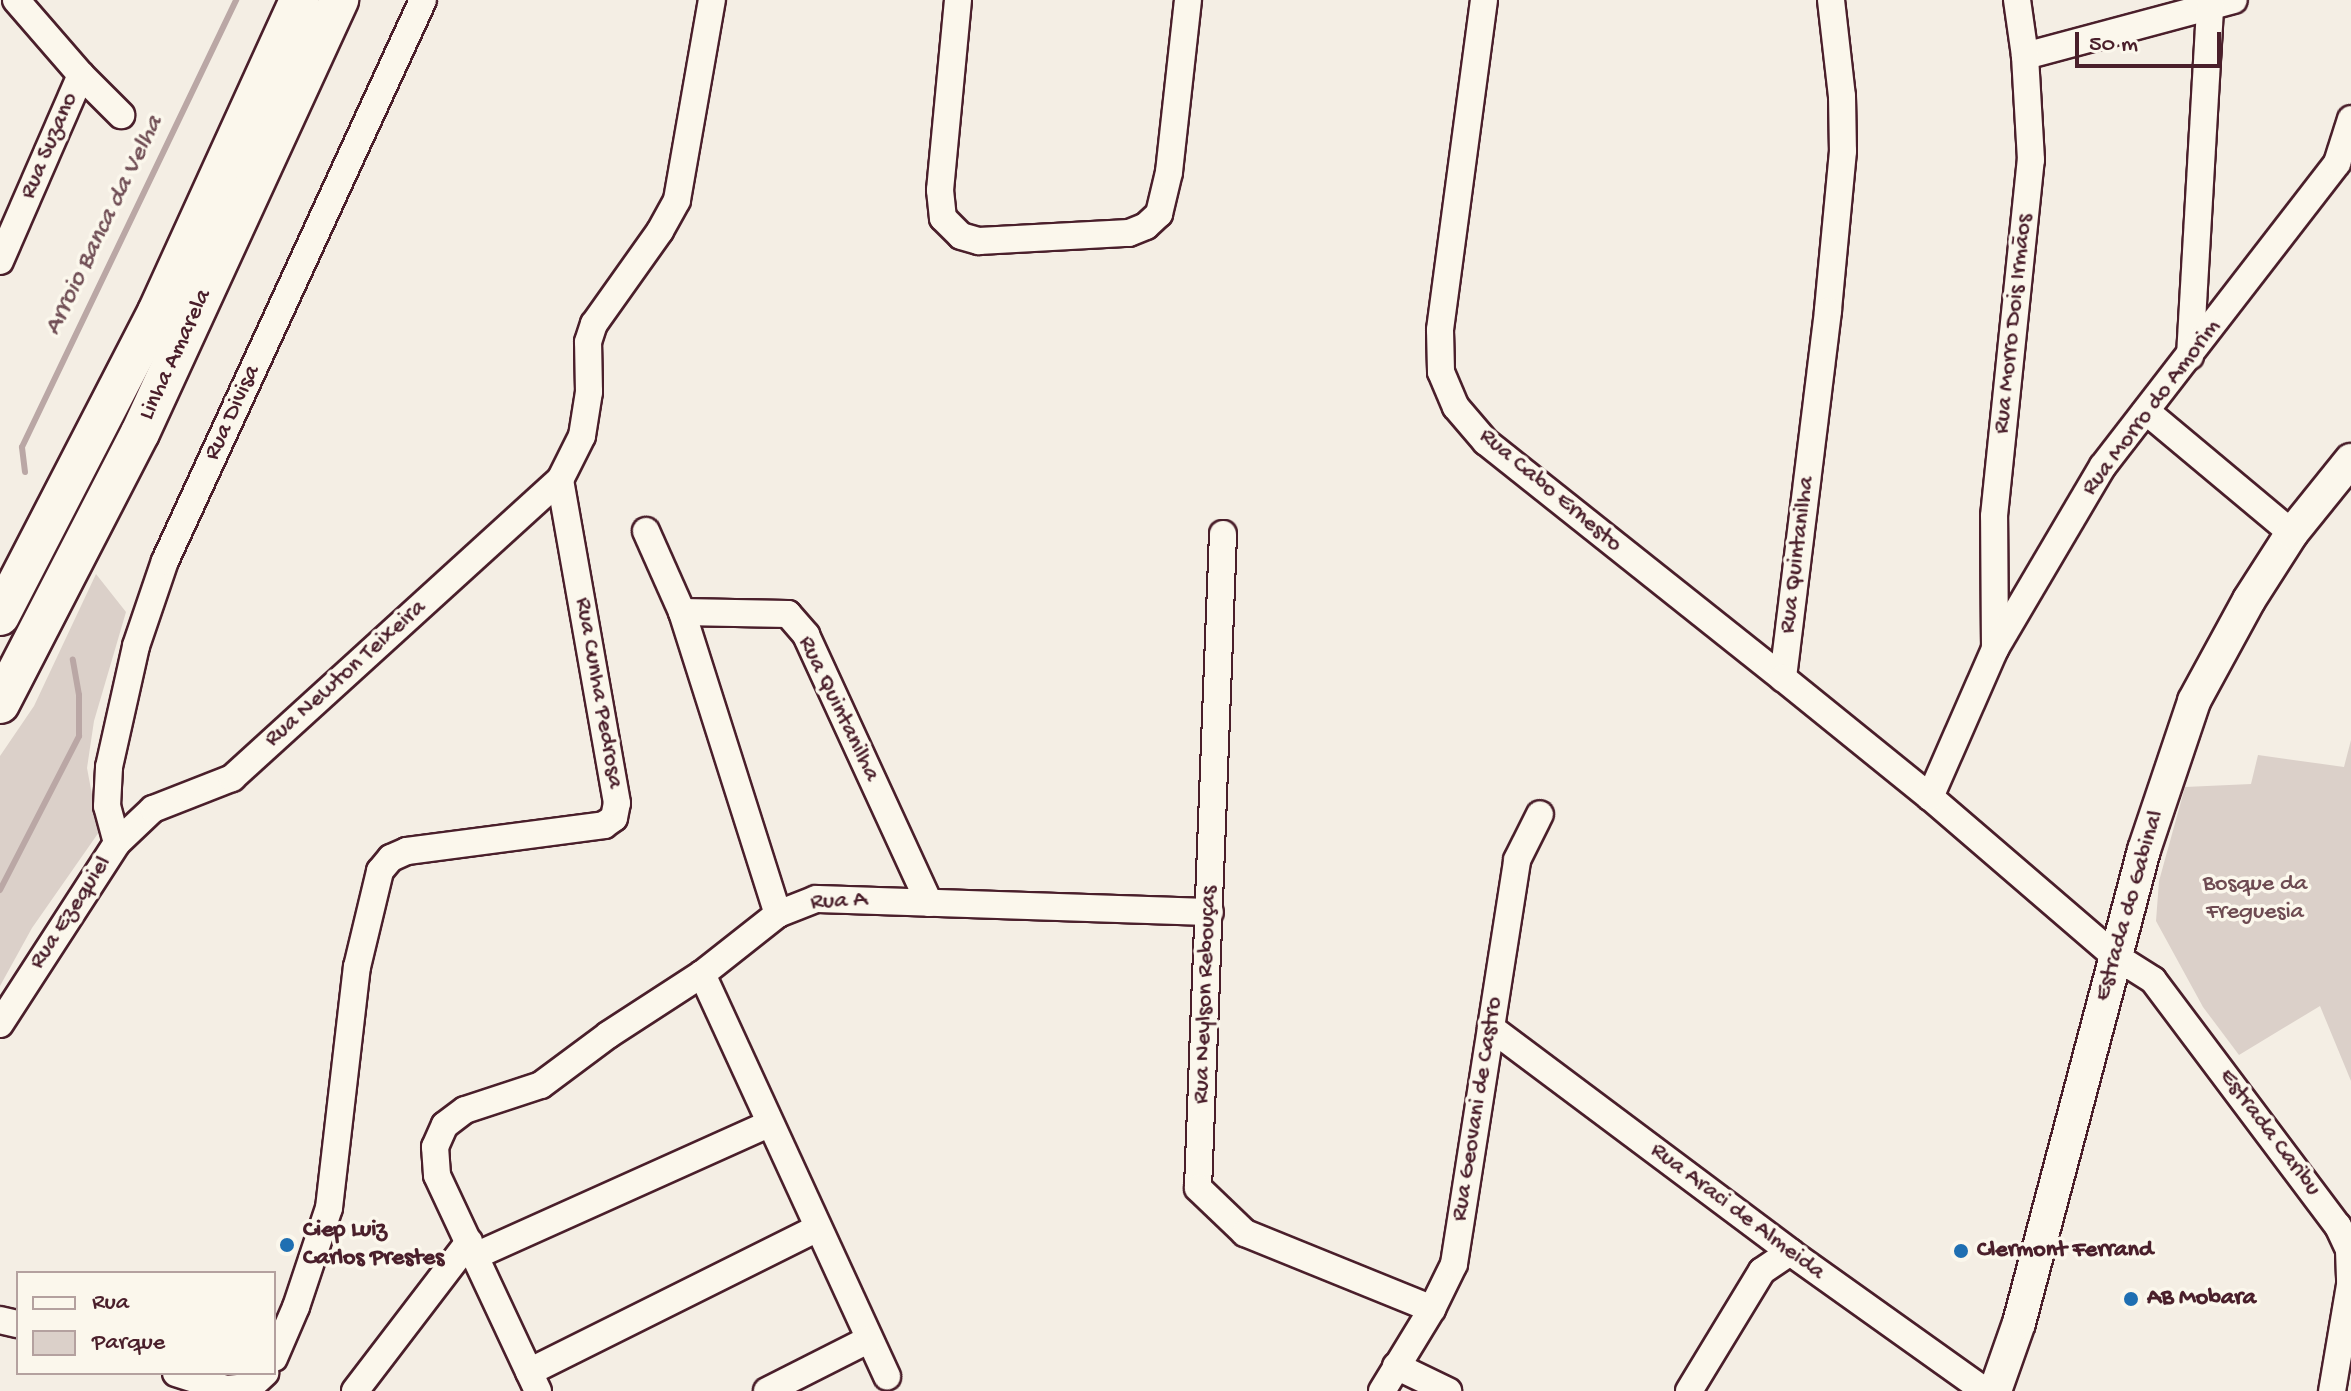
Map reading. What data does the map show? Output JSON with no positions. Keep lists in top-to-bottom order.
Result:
{
  "streets": {
    "highway": ["Linha Amarela"],
    "main road": ["Estrada do Gabinal"],
    "street": [
      "Rua Suzano",
      "Rua Morro Dois Irmãos",
      "Rua Morro do Amorim",
      "Rua Divisa",
      "Rua Cabo Ernesto",
      "Rua Quintanilha",
      "Rua Newton Teixeira",
      "Rua Cunha Pedrosa",
      "Rua A",
      "Rua Ezequiel",
      "Rua Neylson Rebouças",
      "Rua Geovani de Castro",
      "Estrada Caribu",
      "Rua Araci de Almeida"
    ]
  },
  "crossings": [
    ["Rua Morro Dois Irmãos", "Rua Morro do Amorim"],
    ["Rua Divisa", "Rua Newton Teixeira"],
    ["Rua Divisa", "Rua Ezequiel"],
    ["Rua Cabo Ernesto", "Rua Quintanilha"],
    ["Rua Quintanilha", "Rua A"],
    ["Rua Newton Teixeira", "Rua Cunha Pedrosa"],
    ["Rua Newton Teixeira", "Rua Ezequiel"],
    ["Rua A", "Rua Neylson Rebouças"],
    ["Estrada do Gabinal", "Estrada Caribu"],
    ["Rua Neylson Rebouças", "Rua Geovani de Castro"],
    ["Rua Geovani de Castro", "Rua Araci de Almeida"]
  ],
  "water": ["Arroio Banca da Velha"],
  "parks": ["Bosque da Freguesia"],
  "places": ["Ciep Luiz Carlos Prestes", "Clermont Ferrand", "AB Mobara"],
  "legend": ["Rua", "Parque"],
  "scale_bar": "50 m"
}
